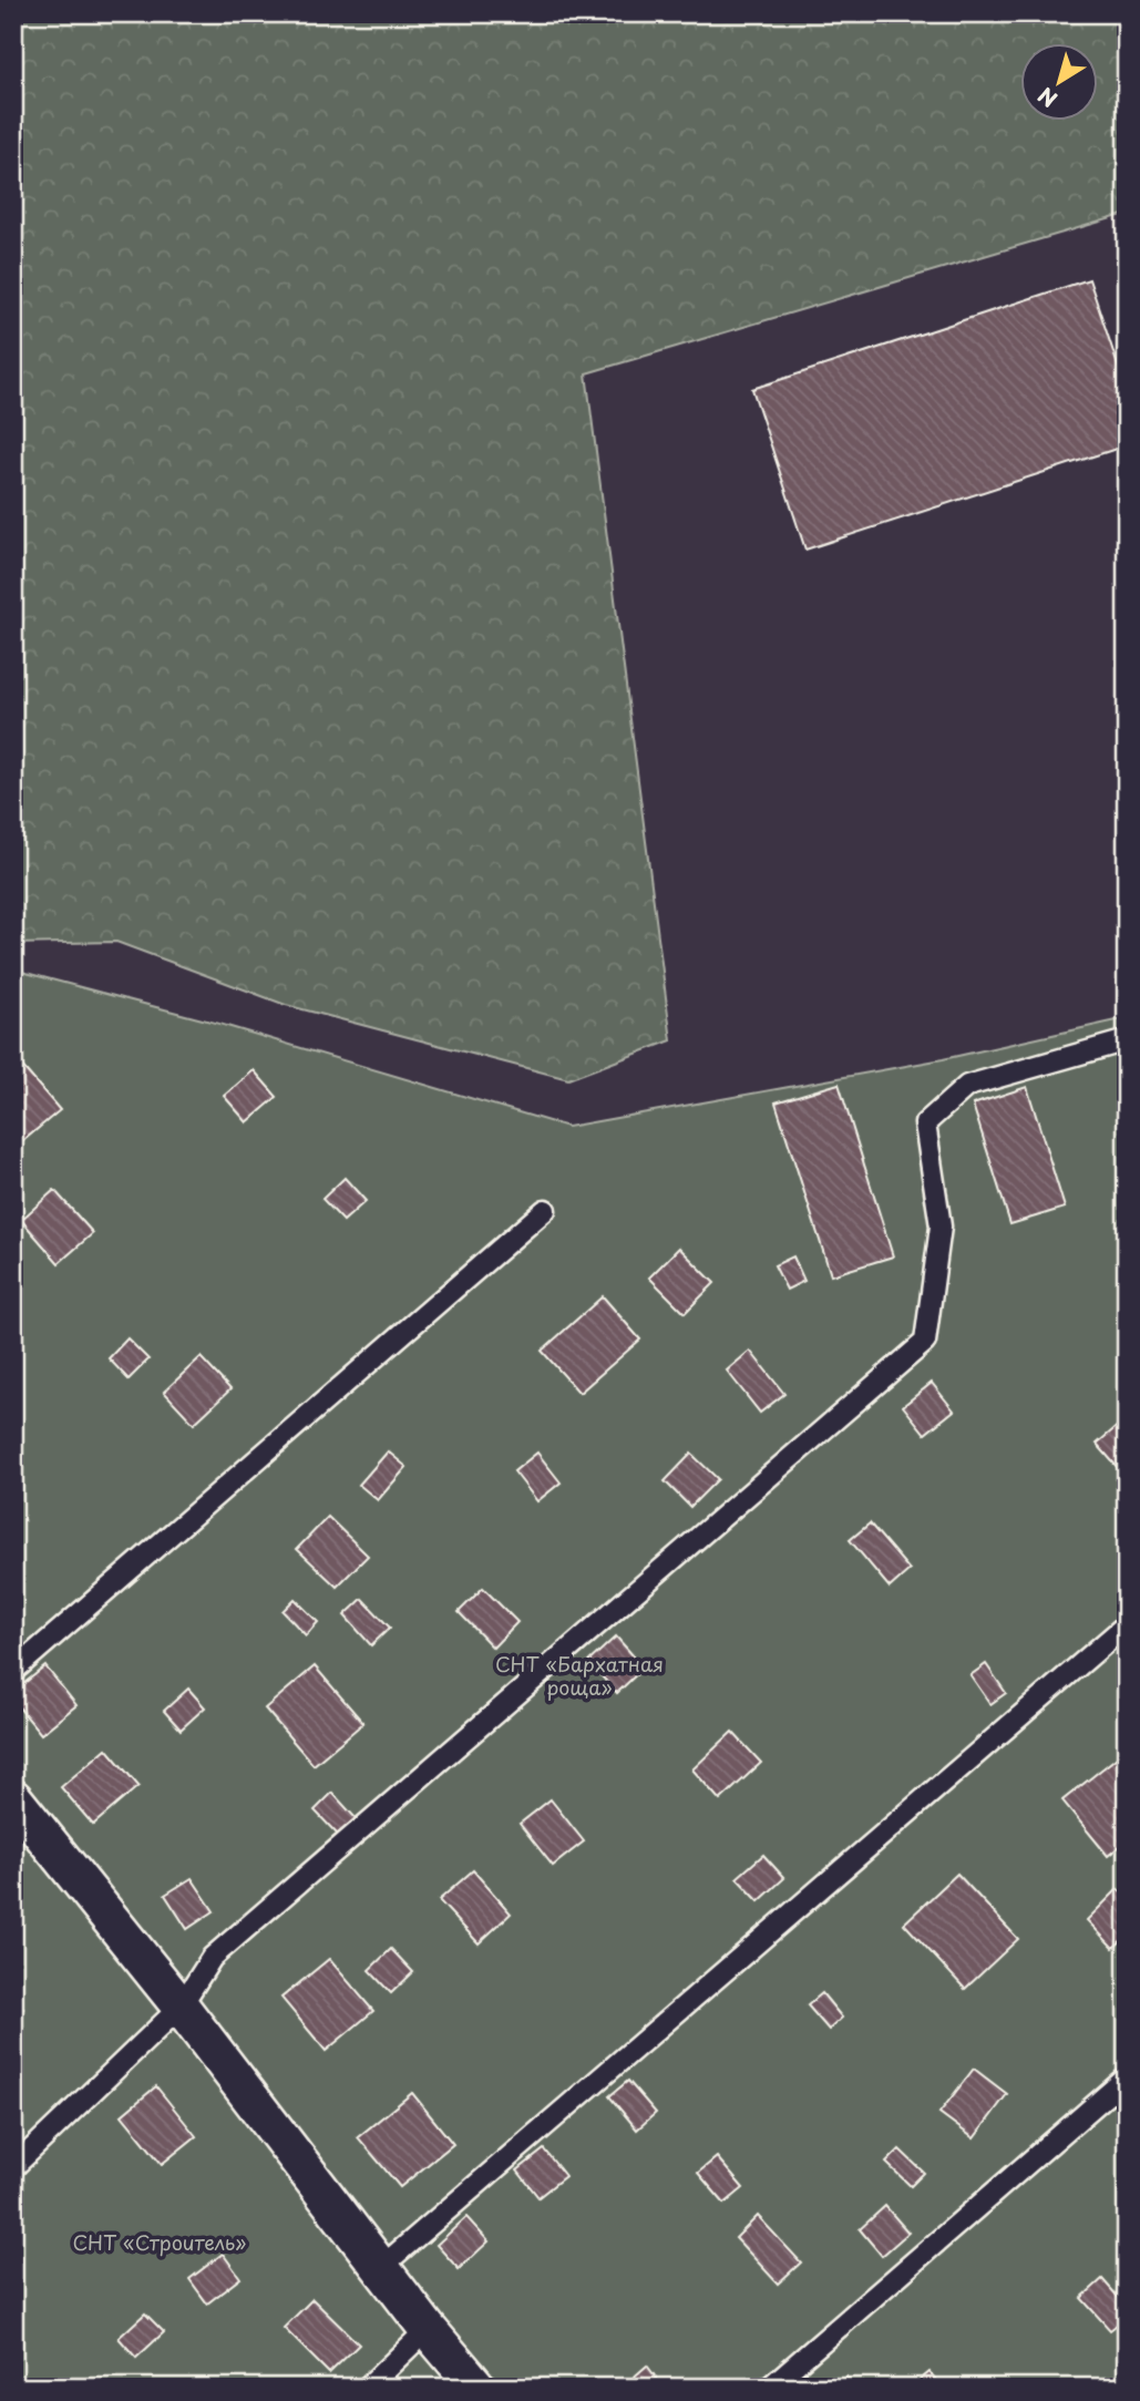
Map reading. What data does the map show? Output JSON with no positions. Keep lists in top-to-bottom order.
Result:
{
  "parks": ["СНТ «Бархатная роща»", "СНТ «Строитель»"],
  "north": "bottom left"
}
